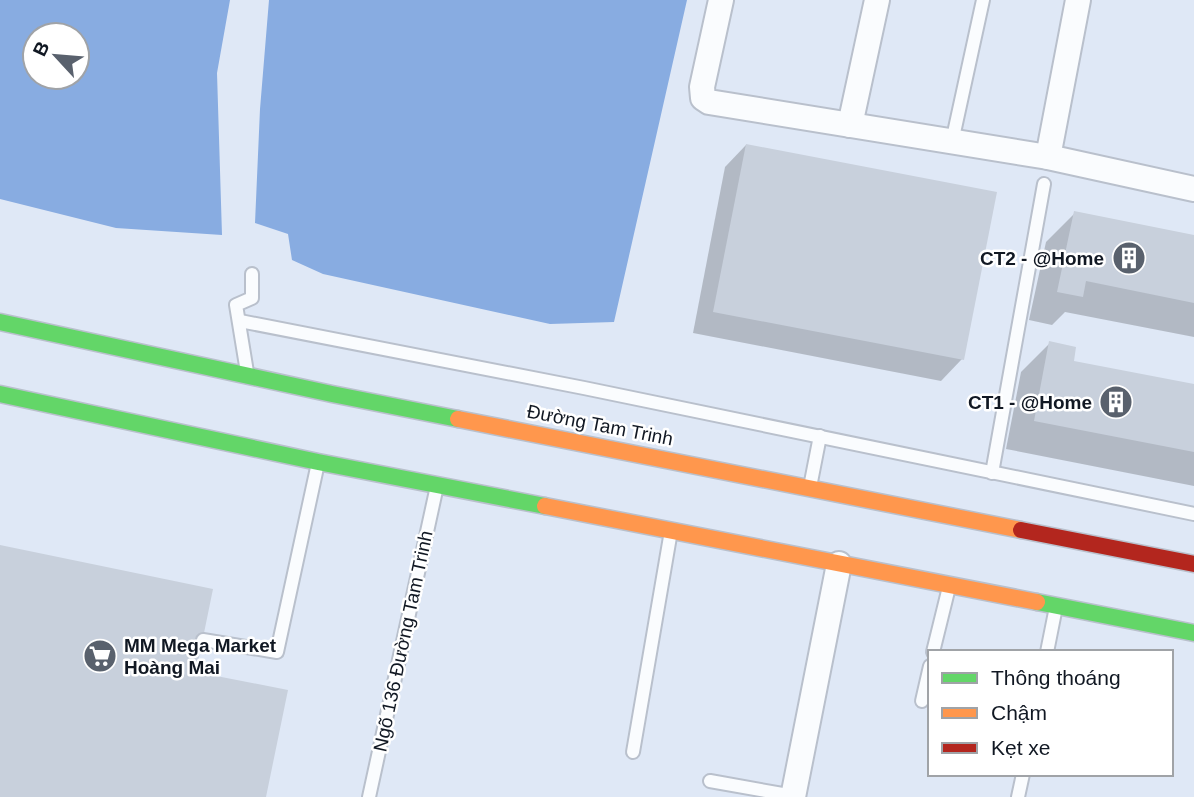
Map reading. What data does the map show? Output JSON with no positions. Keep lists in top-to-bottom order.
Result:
{
  "streets": {
    "main road": ["Đường Tam Trinh"],
    "lane": ["Ngõ 136 Đường Tam Trinh"]
  },
  "places": {
    "building": ["CT2 - @Home", "CT1 - @Home"],
    "supermarket": ["MM Mega Market Hoàng Mai"]
  },
  "legend": ["Thông thoáng", "Chậm", "Kẹt xe"],
  "north": "top left"
}
